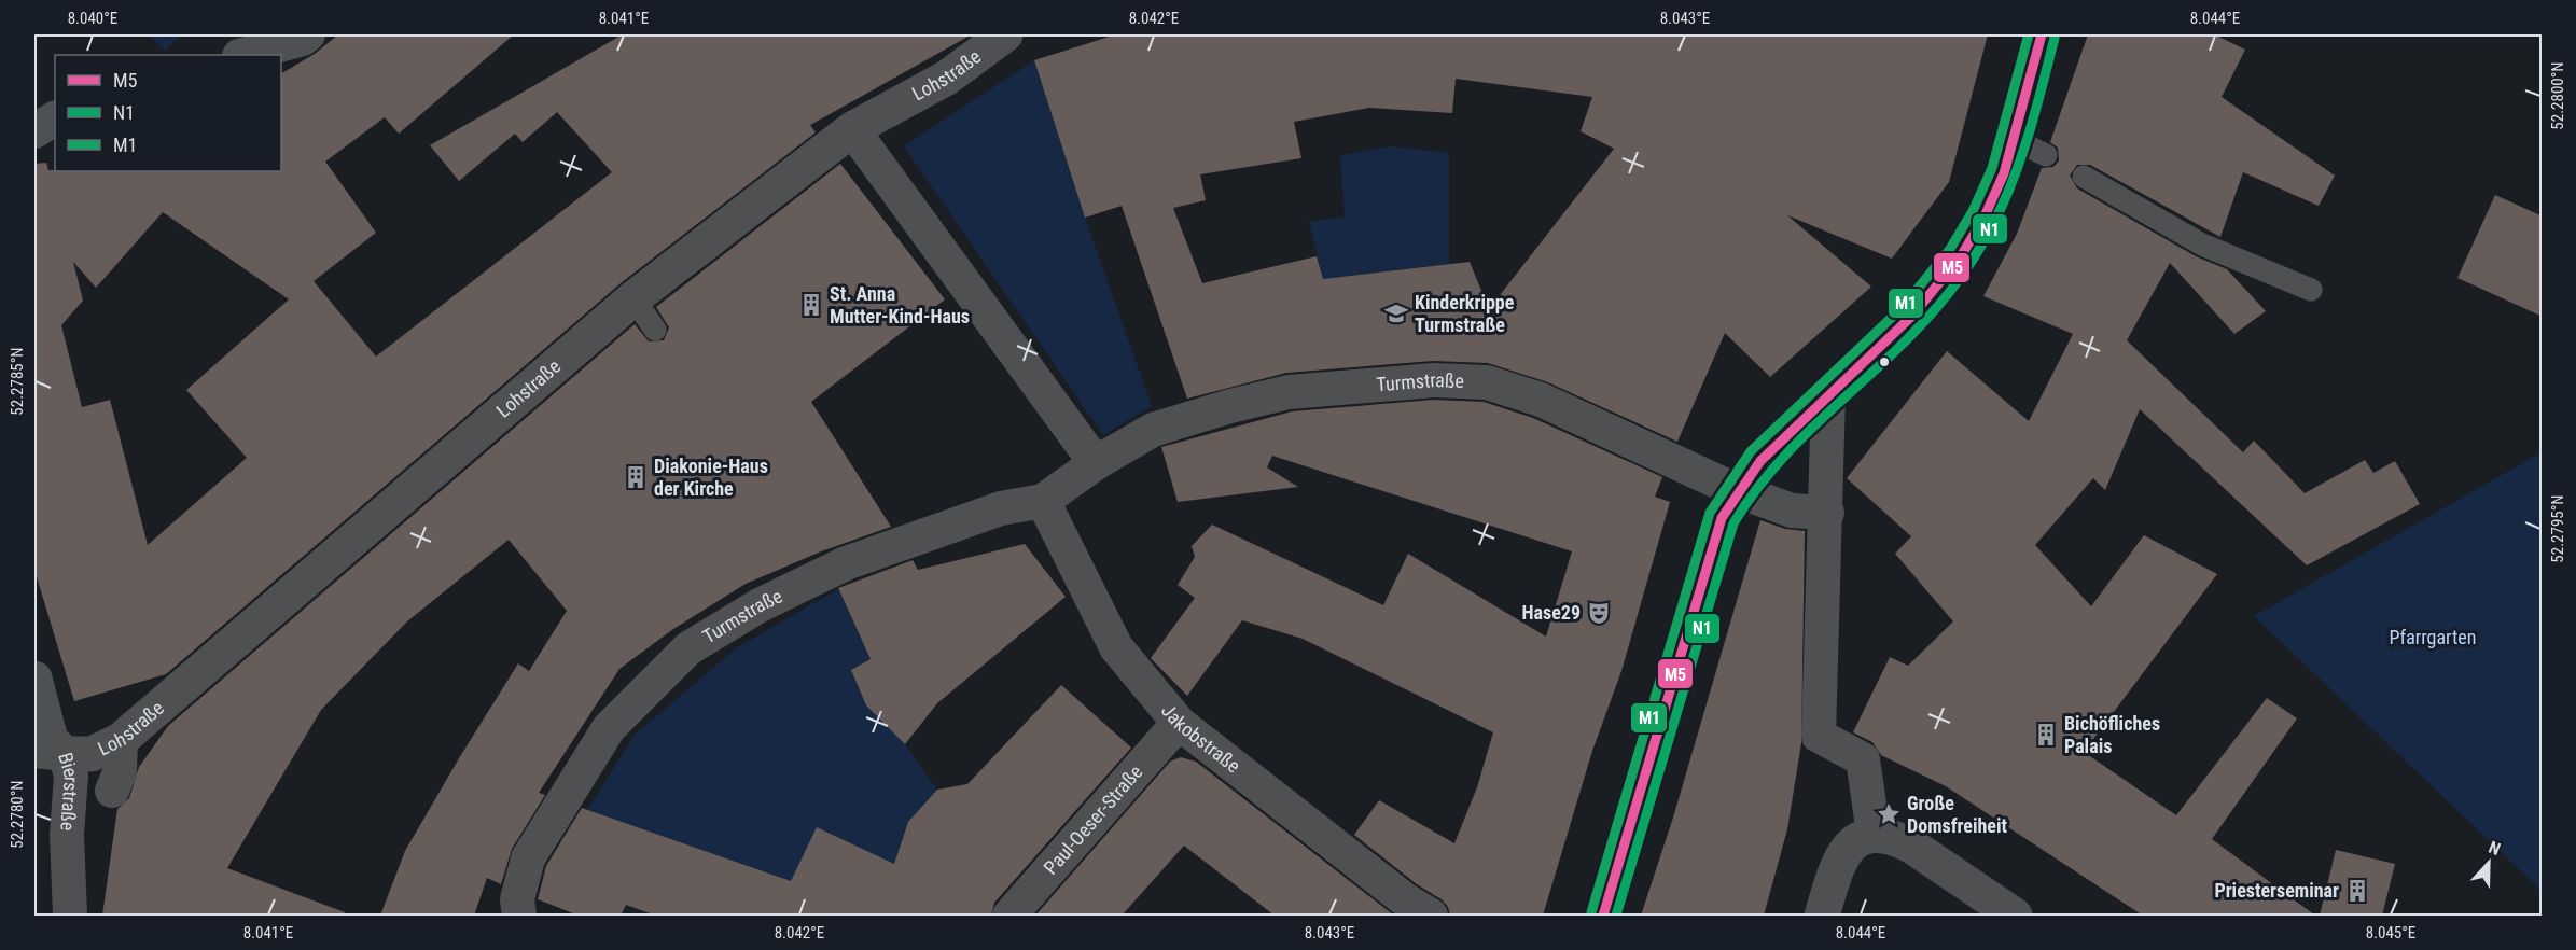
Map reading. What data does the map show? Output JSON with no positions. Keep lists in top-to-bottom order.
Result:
{
  "streets": {
    "street": [
      "Lohstraße",
      "Turmstraße",
      "Jakobstraße",
      "Bierstraße",
      "Paul-Oeser-Straße"
    ]
  },
  "crossings": [
    ["Lohstraße", "Bierstraße"],
    ["Turmstraße", "Jakobstraße"],
    ["Jakobstraße", "Paul-Oeser-Straße"]
  ],
  "parks": ["Pfarrgarten"],
  "places": {
    "building": [
      "St. Anna Mutter-Kind-Haus",
      "Diakonie-Haus der Kirche",
      "Bichöfliches Palais",
      "Priesterseminar"
    ],
    "school or university": ["Kinderkrippe Turmstraße"],
    "theatre": ["Hase29"],
    "place": ["Große Domsfreiheit"]
  },
  "lines": ["transit line M5", "transit line M1", "transit line N1"],
  "legend": ["M5", "N1", "M1"],
  "north": "top",
  "coordinates": [
    "8.040°E",
    "8.041°E",
    "8.042°E",
    "8.043°E",
    "8.044°E",
    "52.2800°N",
    "52.2785°N",
    "52.2795°N",
    "52.2780°N",
    "8.045°E"
  ]
}
